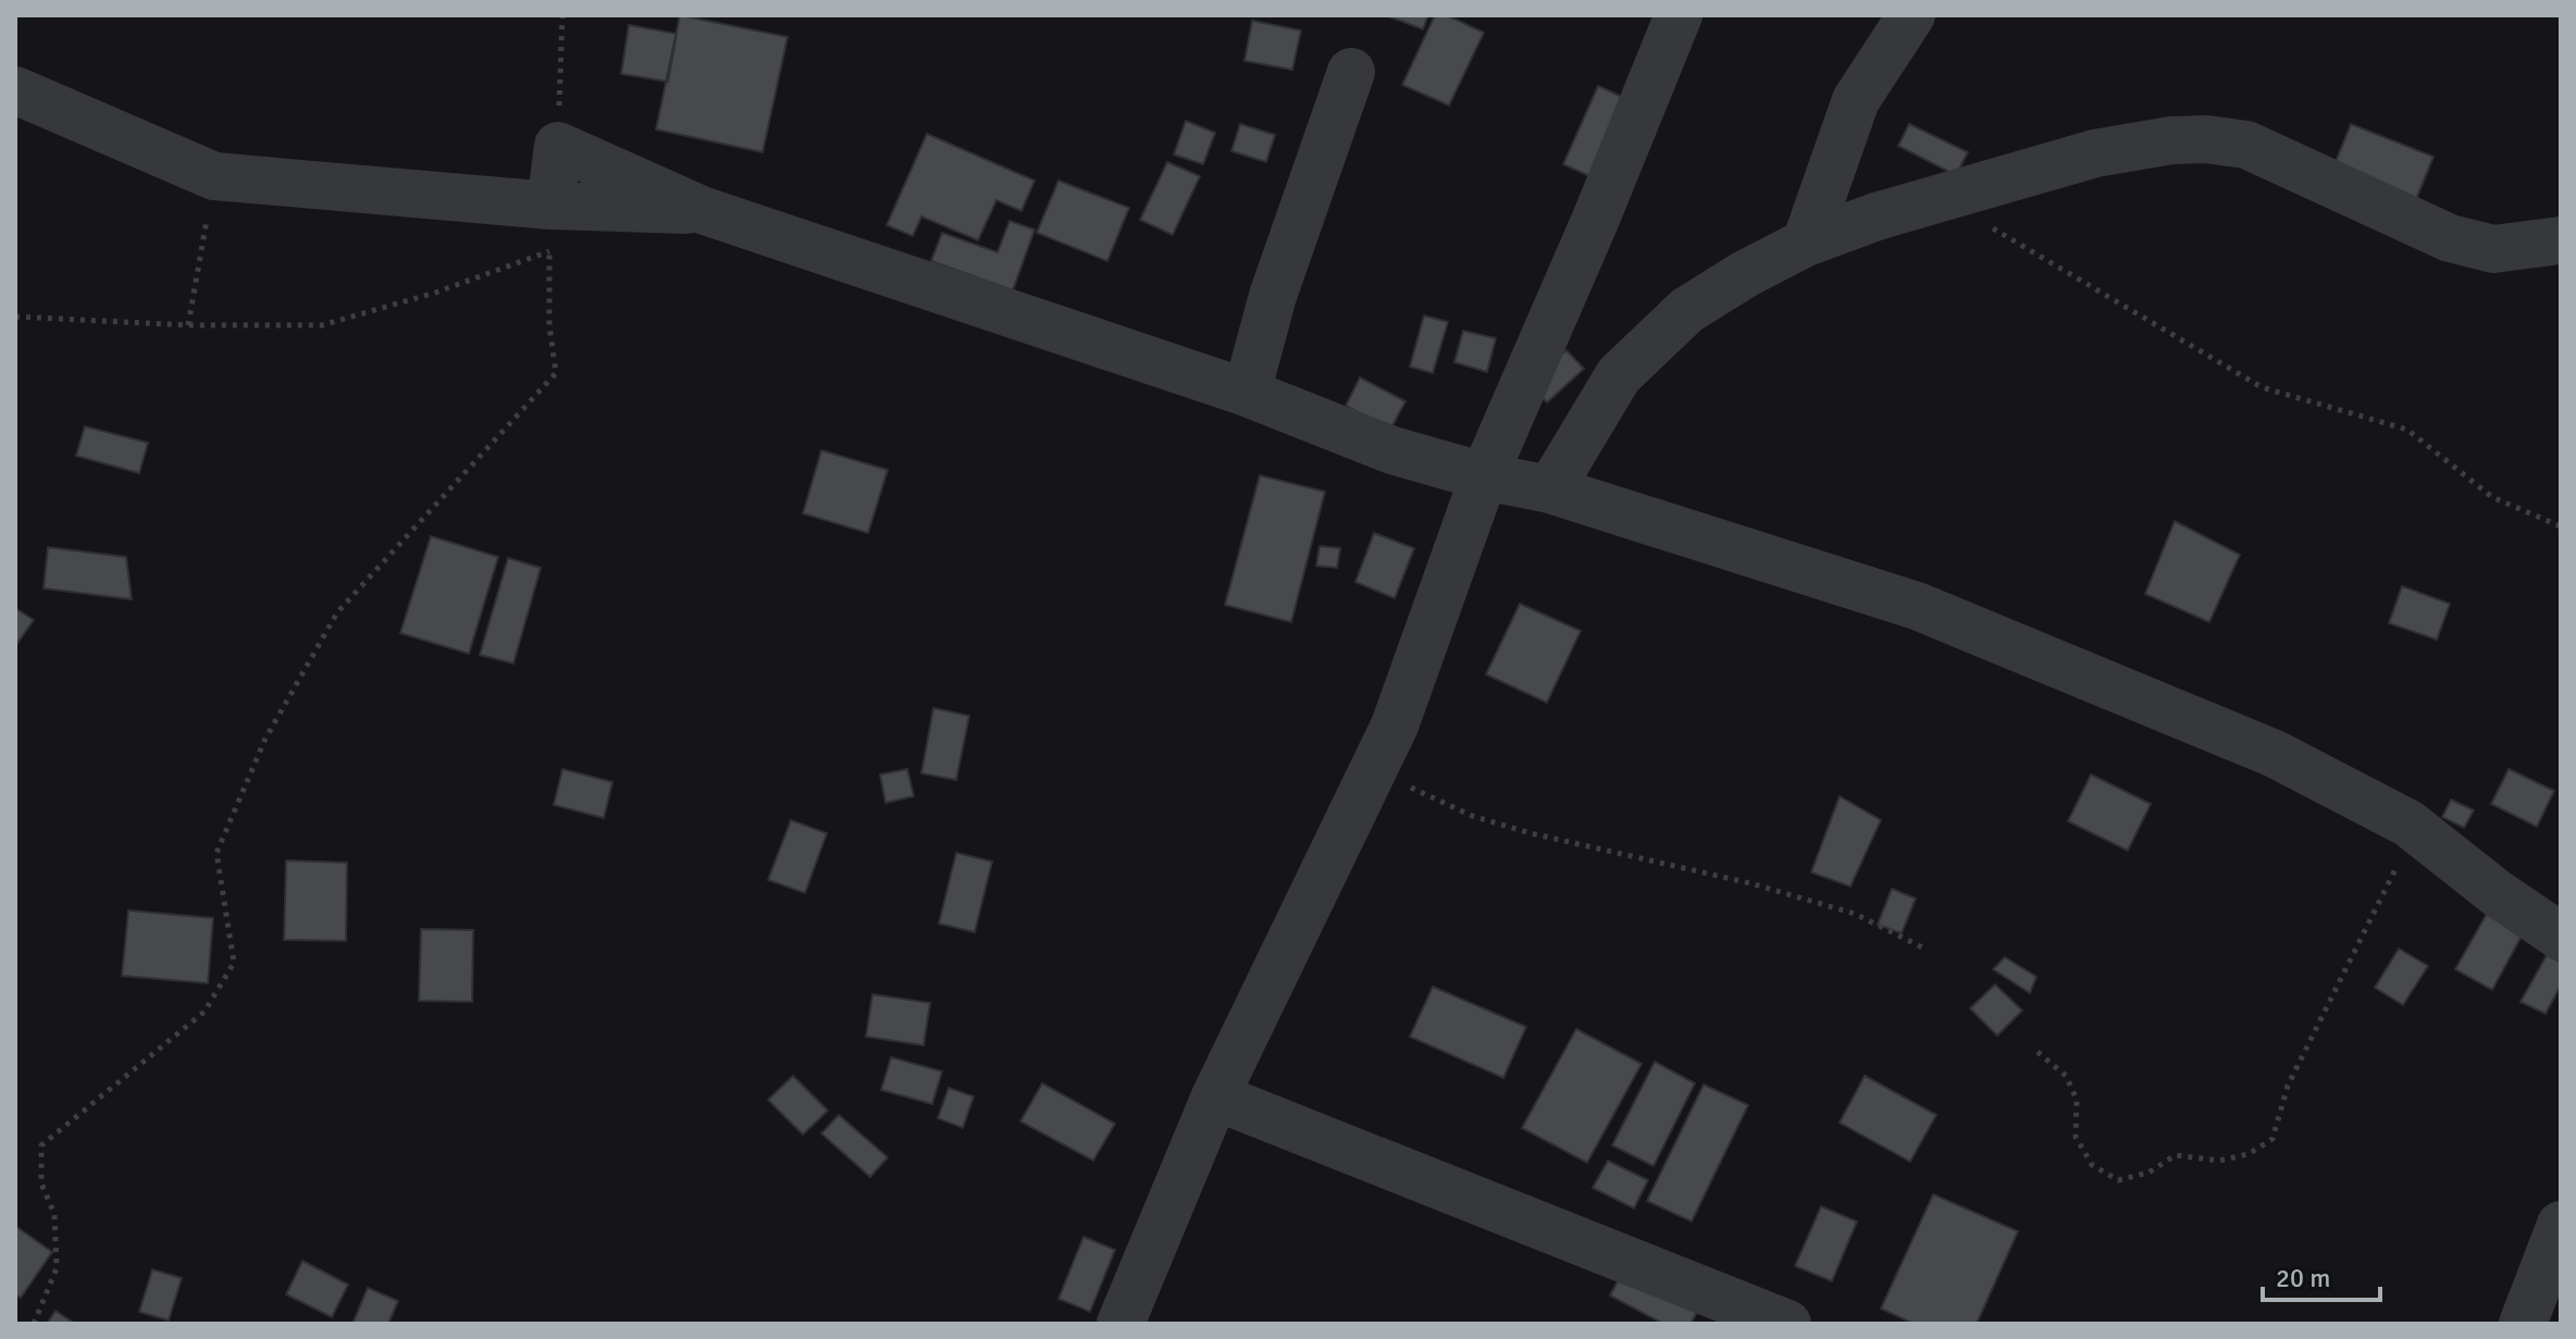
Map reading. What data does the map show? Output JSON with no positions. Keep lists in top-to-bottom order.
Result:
{
  "scale_bar": "20 m"
}
